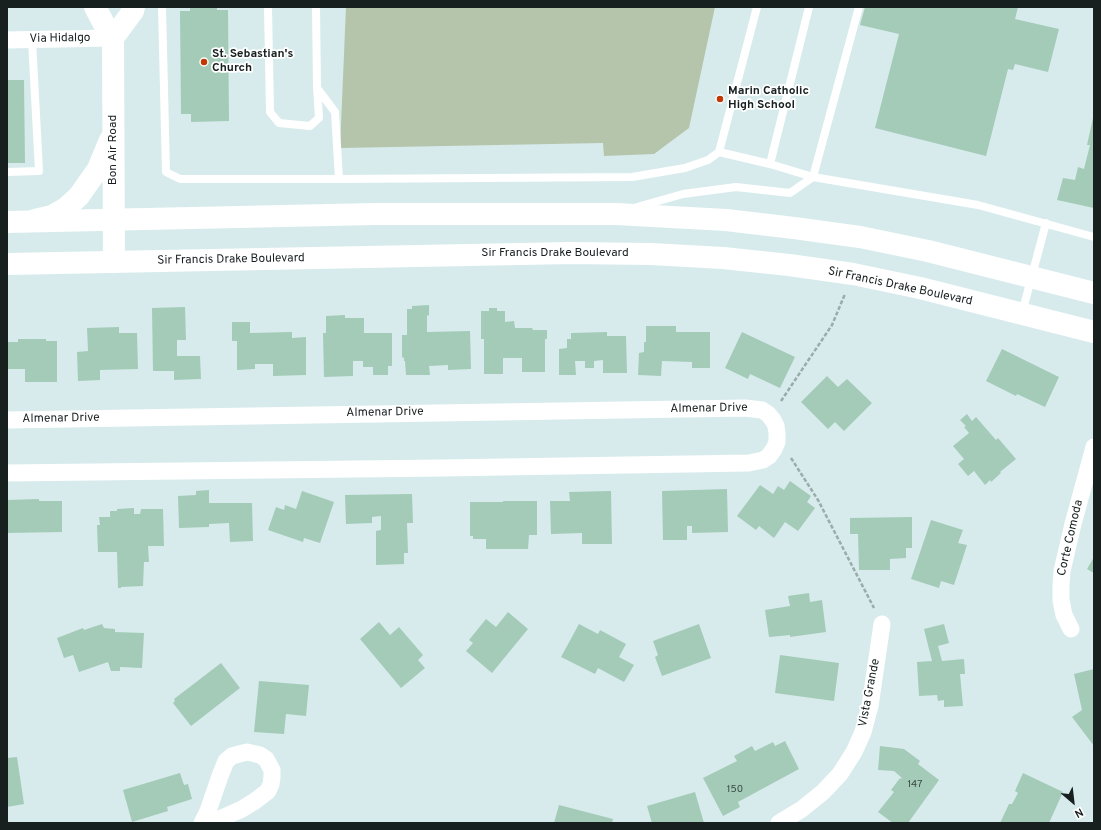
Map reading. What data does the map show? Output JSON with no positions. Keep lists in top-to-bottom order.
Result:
{
  "streets": {
    "main road": ["Bon Air Road", "Sir Francis Drake Boulevard"],
    "street": [
      "Via Hidalgo",
      "Almenar Drive",
      "Corte Comoda",
      "Vista Grande"
    ]
  },
  "crossings": [
    ["Via Hidalgo", "Bon Air Road"],
    ["Bon Air Road", "Sir Francis Drake Boulevard"]
  ],
  "places": ["St. Sebastian's Church", "Marin Catholic High School"],
  "house_numbers": ["147", "150"],
  "north": "bottom right"
}
